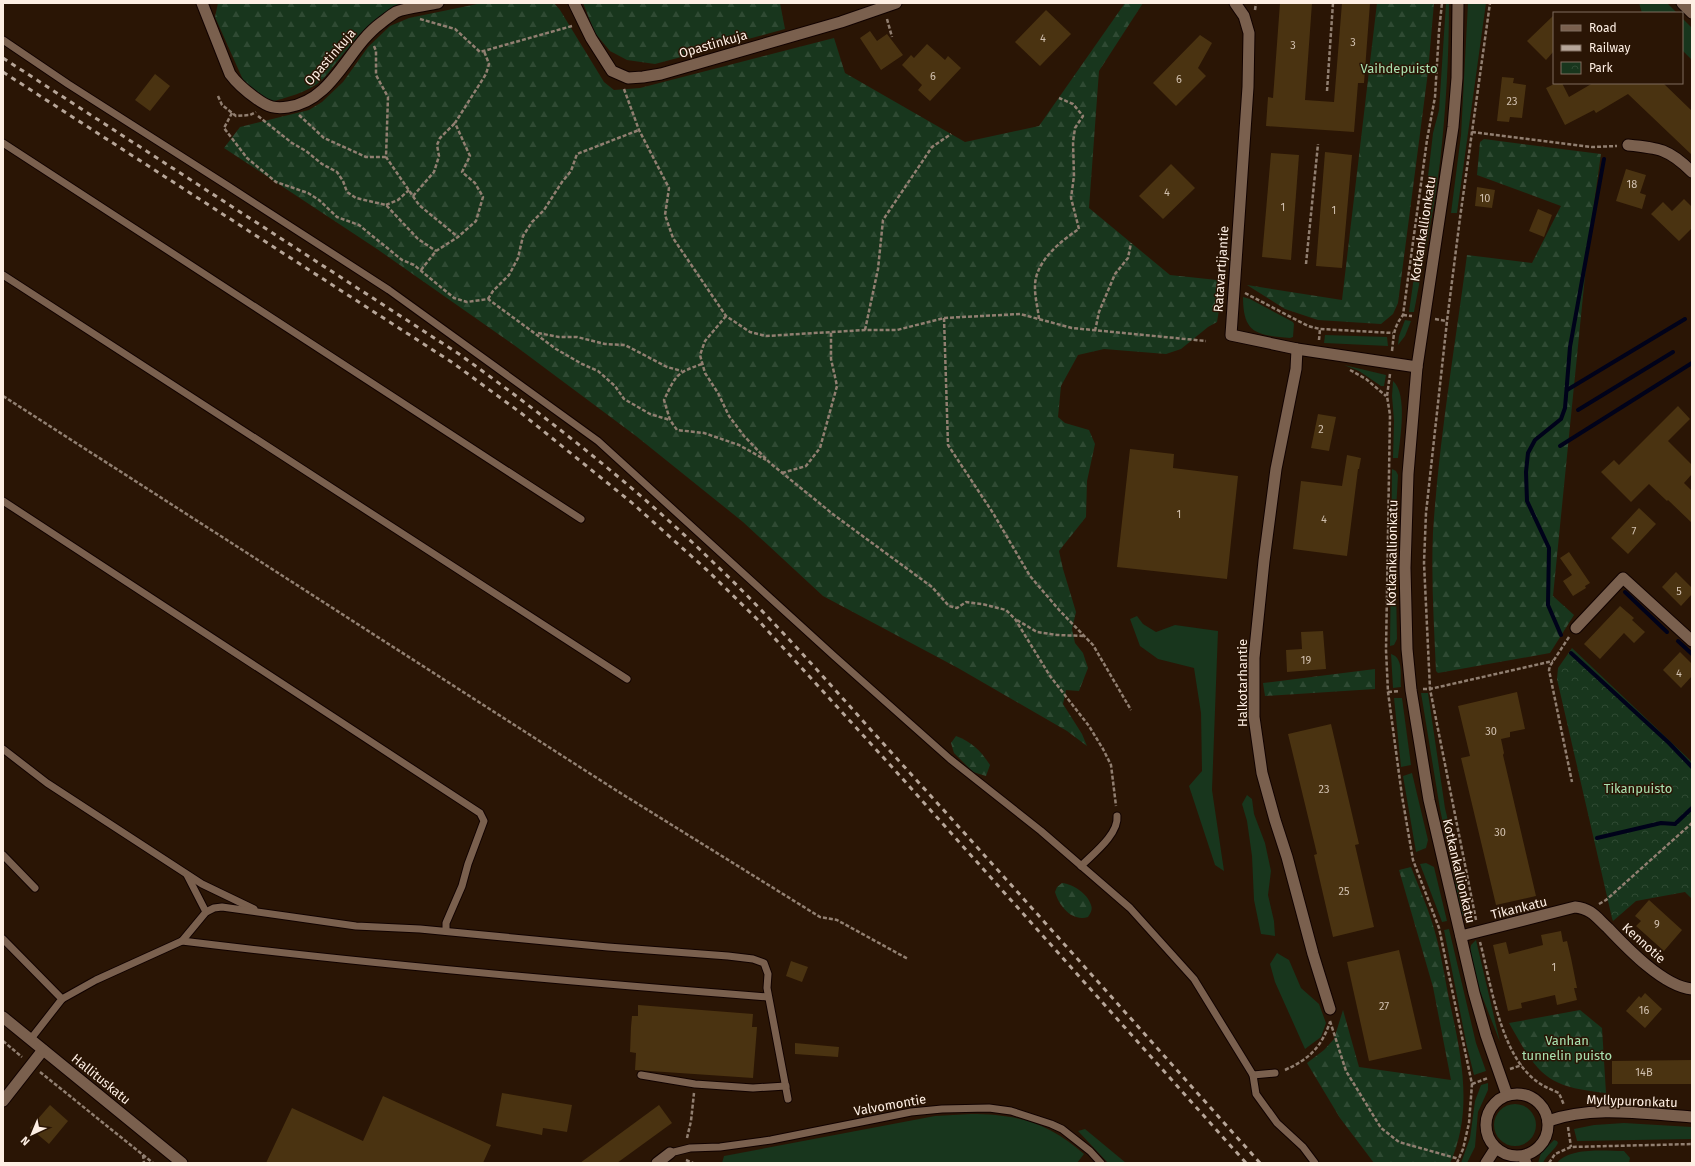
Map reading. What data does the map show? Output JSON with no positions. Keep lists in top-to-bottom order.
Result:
{
  "streets": {
    "street": [
      "Opastinkuja",
      "Kotkankallionkatu",
      "Ratavartijantie",
      "Halkotarhantie",
      "Tikankatu",
      "Kennotie",
      "Hallituskatu",
      "Myllypuronkatu"
    ],
    "lane": ["Valvomontie"]
  },
  "crossings": [
    ["Kotkankallionkatu", "Ratavartijantie"],
    ["Kotkankallionkatu", "Tikankatu"],
    ["Kotkankallionkatu", "Myllypuronkatu"],
    ["Ratavartijantie", "Halkotarhantie"],
    ["Tikankatu", "Kennotie"]
  ],
  "parks": ["Vaihdepuisto", "Tikanpuisto", "Vanhan tunnelin puisto"],
  "house_numbers": [
    "4",
    "3",
    "3",
    "6",
    "6",
    "23",
    "18",
    "4",
    "10",
    "1",
    "1",
    "2",
    "1",
    "4",
    "7",
    "5",
    "19",
    "4",
    "30",
    "23",
    "30",
    "25",
    "9",
    "1",
    "27",
    "16",
    "14B"
  ],
  "legend": ["Road", "Railway", "Park"],
  "north": "bottom left"
}
